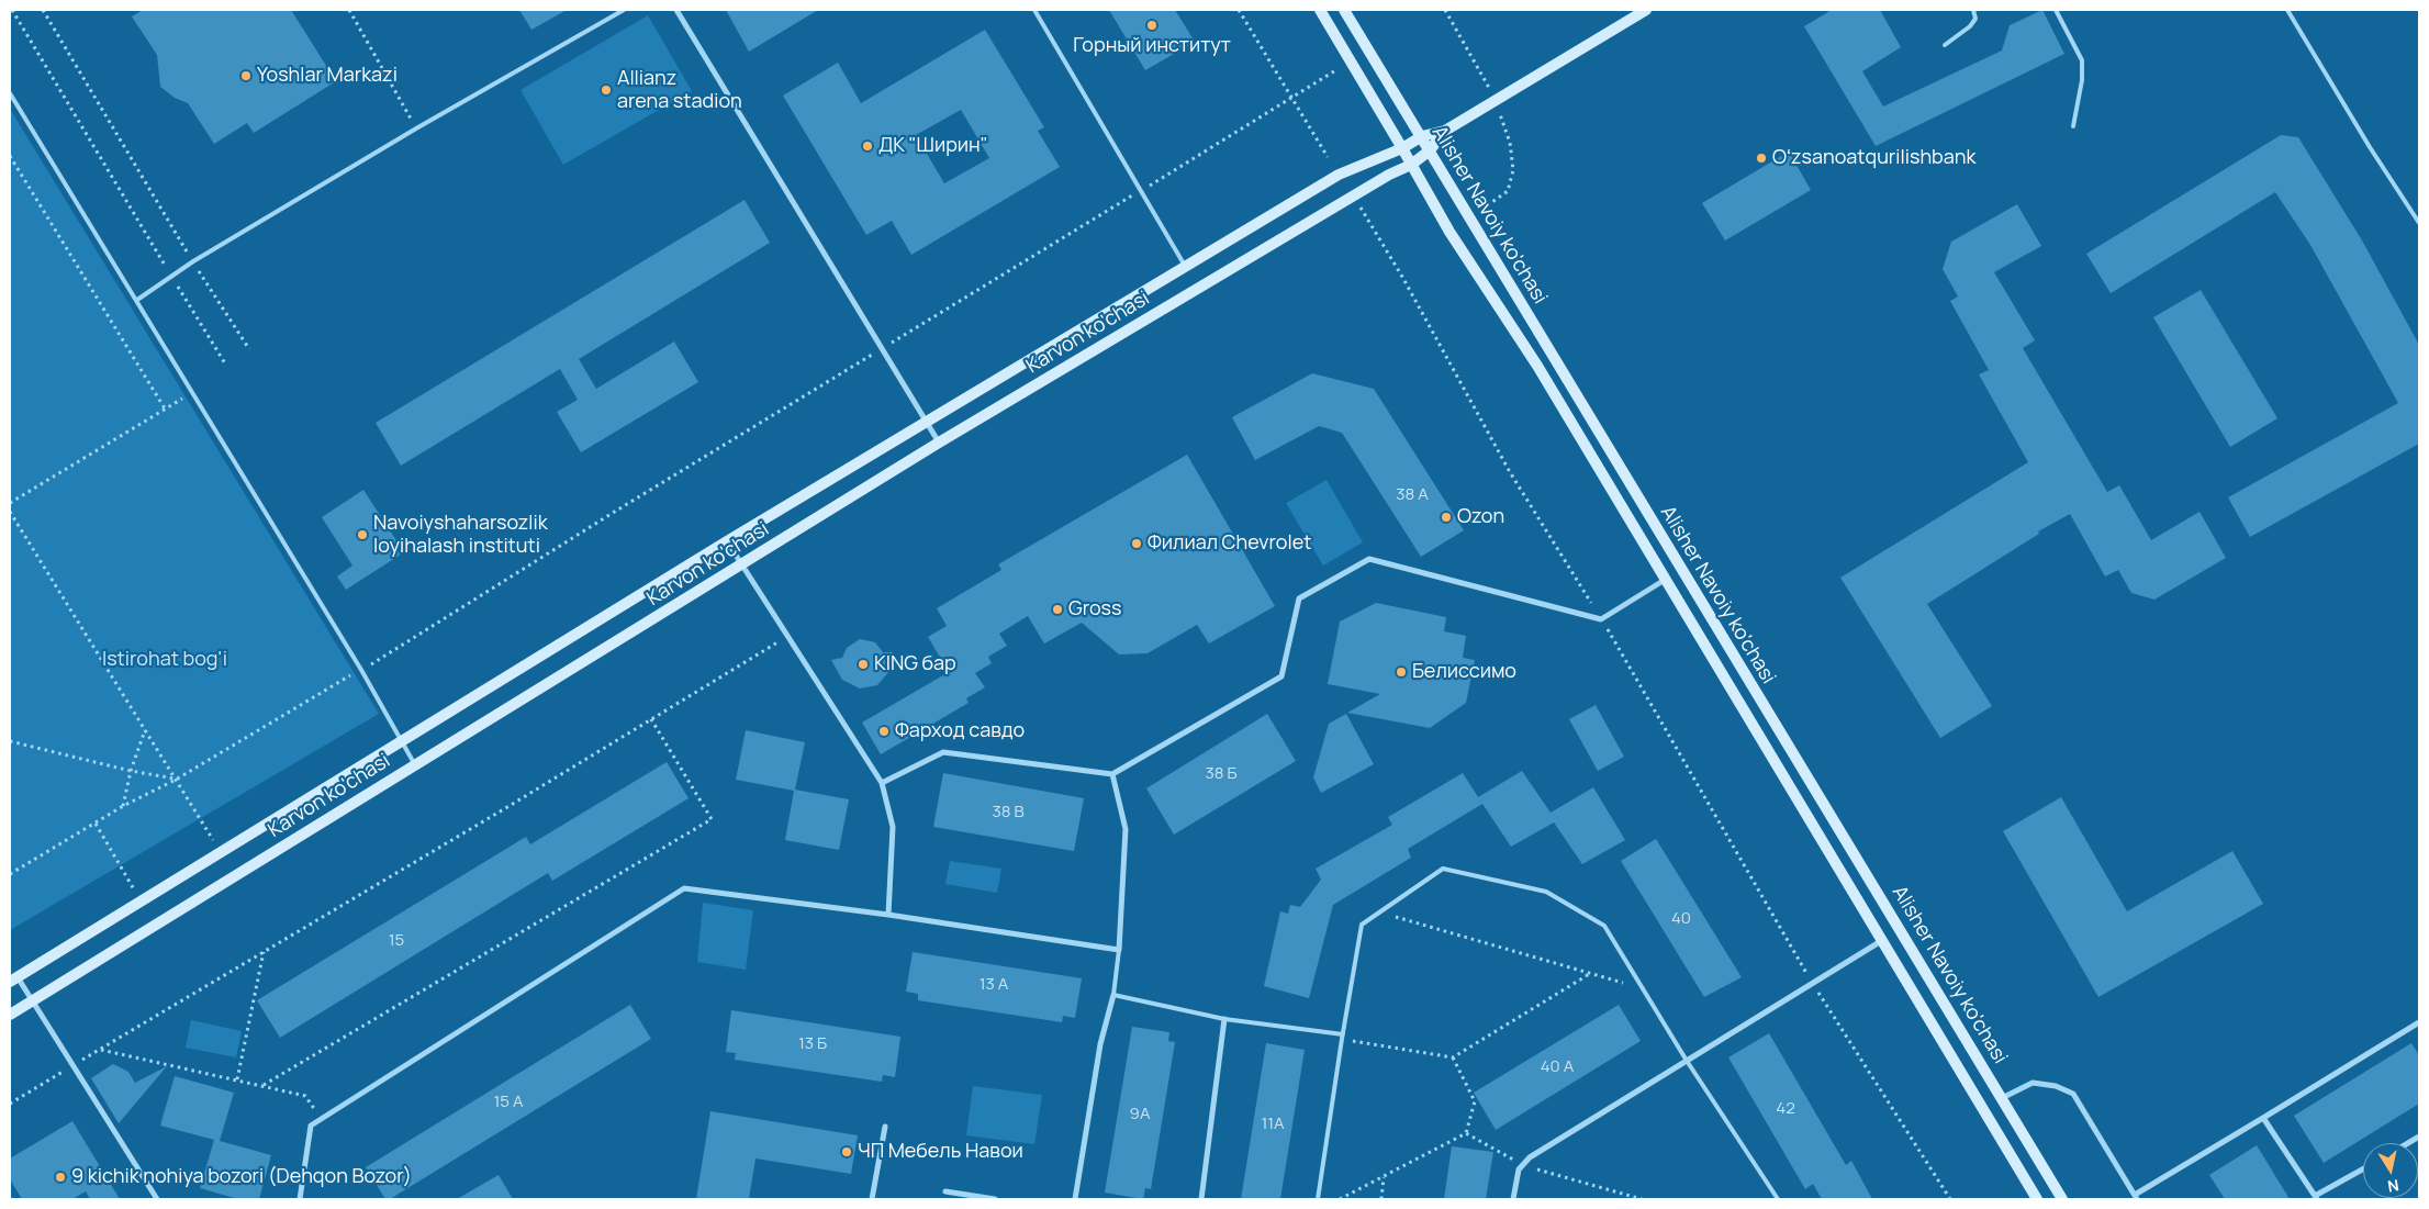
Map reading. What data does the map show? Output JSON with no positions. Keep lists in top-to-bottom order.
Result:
{
  "streets": {
    "main road": ["Alisher Navoiy ko'chasi", "Karvon ko'chasi"]
  },
  "crossings": [
    ["Alisher Navoiy ko'chasi", "Karvon ko'chasi"]
  ],
  "parks": ["Istirohat bog'i"],
  "places": [
    "Горный институт",
    "Yoshlar Markazi",
    "Allianz arena stadion",
    "ДК \"Ширин\"",
    "Oʻzsanoatqurilishbank",
    "Ozon",
    "Navoiyshaharsozlik loyihalash instituti",
    "Филиал Chevrolet",
    "Gross",
    "KING бар",
    "Белиссимо",
    "Фарход савдо",
    "ЧП Мебель Навои",
    "9 kichik nohiya bozori (Dehqon Bozor)"
  ],
  "house_numbers": [
    "38 А",
    "38 Б",
    "38 В",
    "40",
    "15",
    "13 А",
    "13 Б",
    "40 А",
    "15 А",
    "42",
    "9А",
    "11А"
  ],
  "north": "bottom"
}
